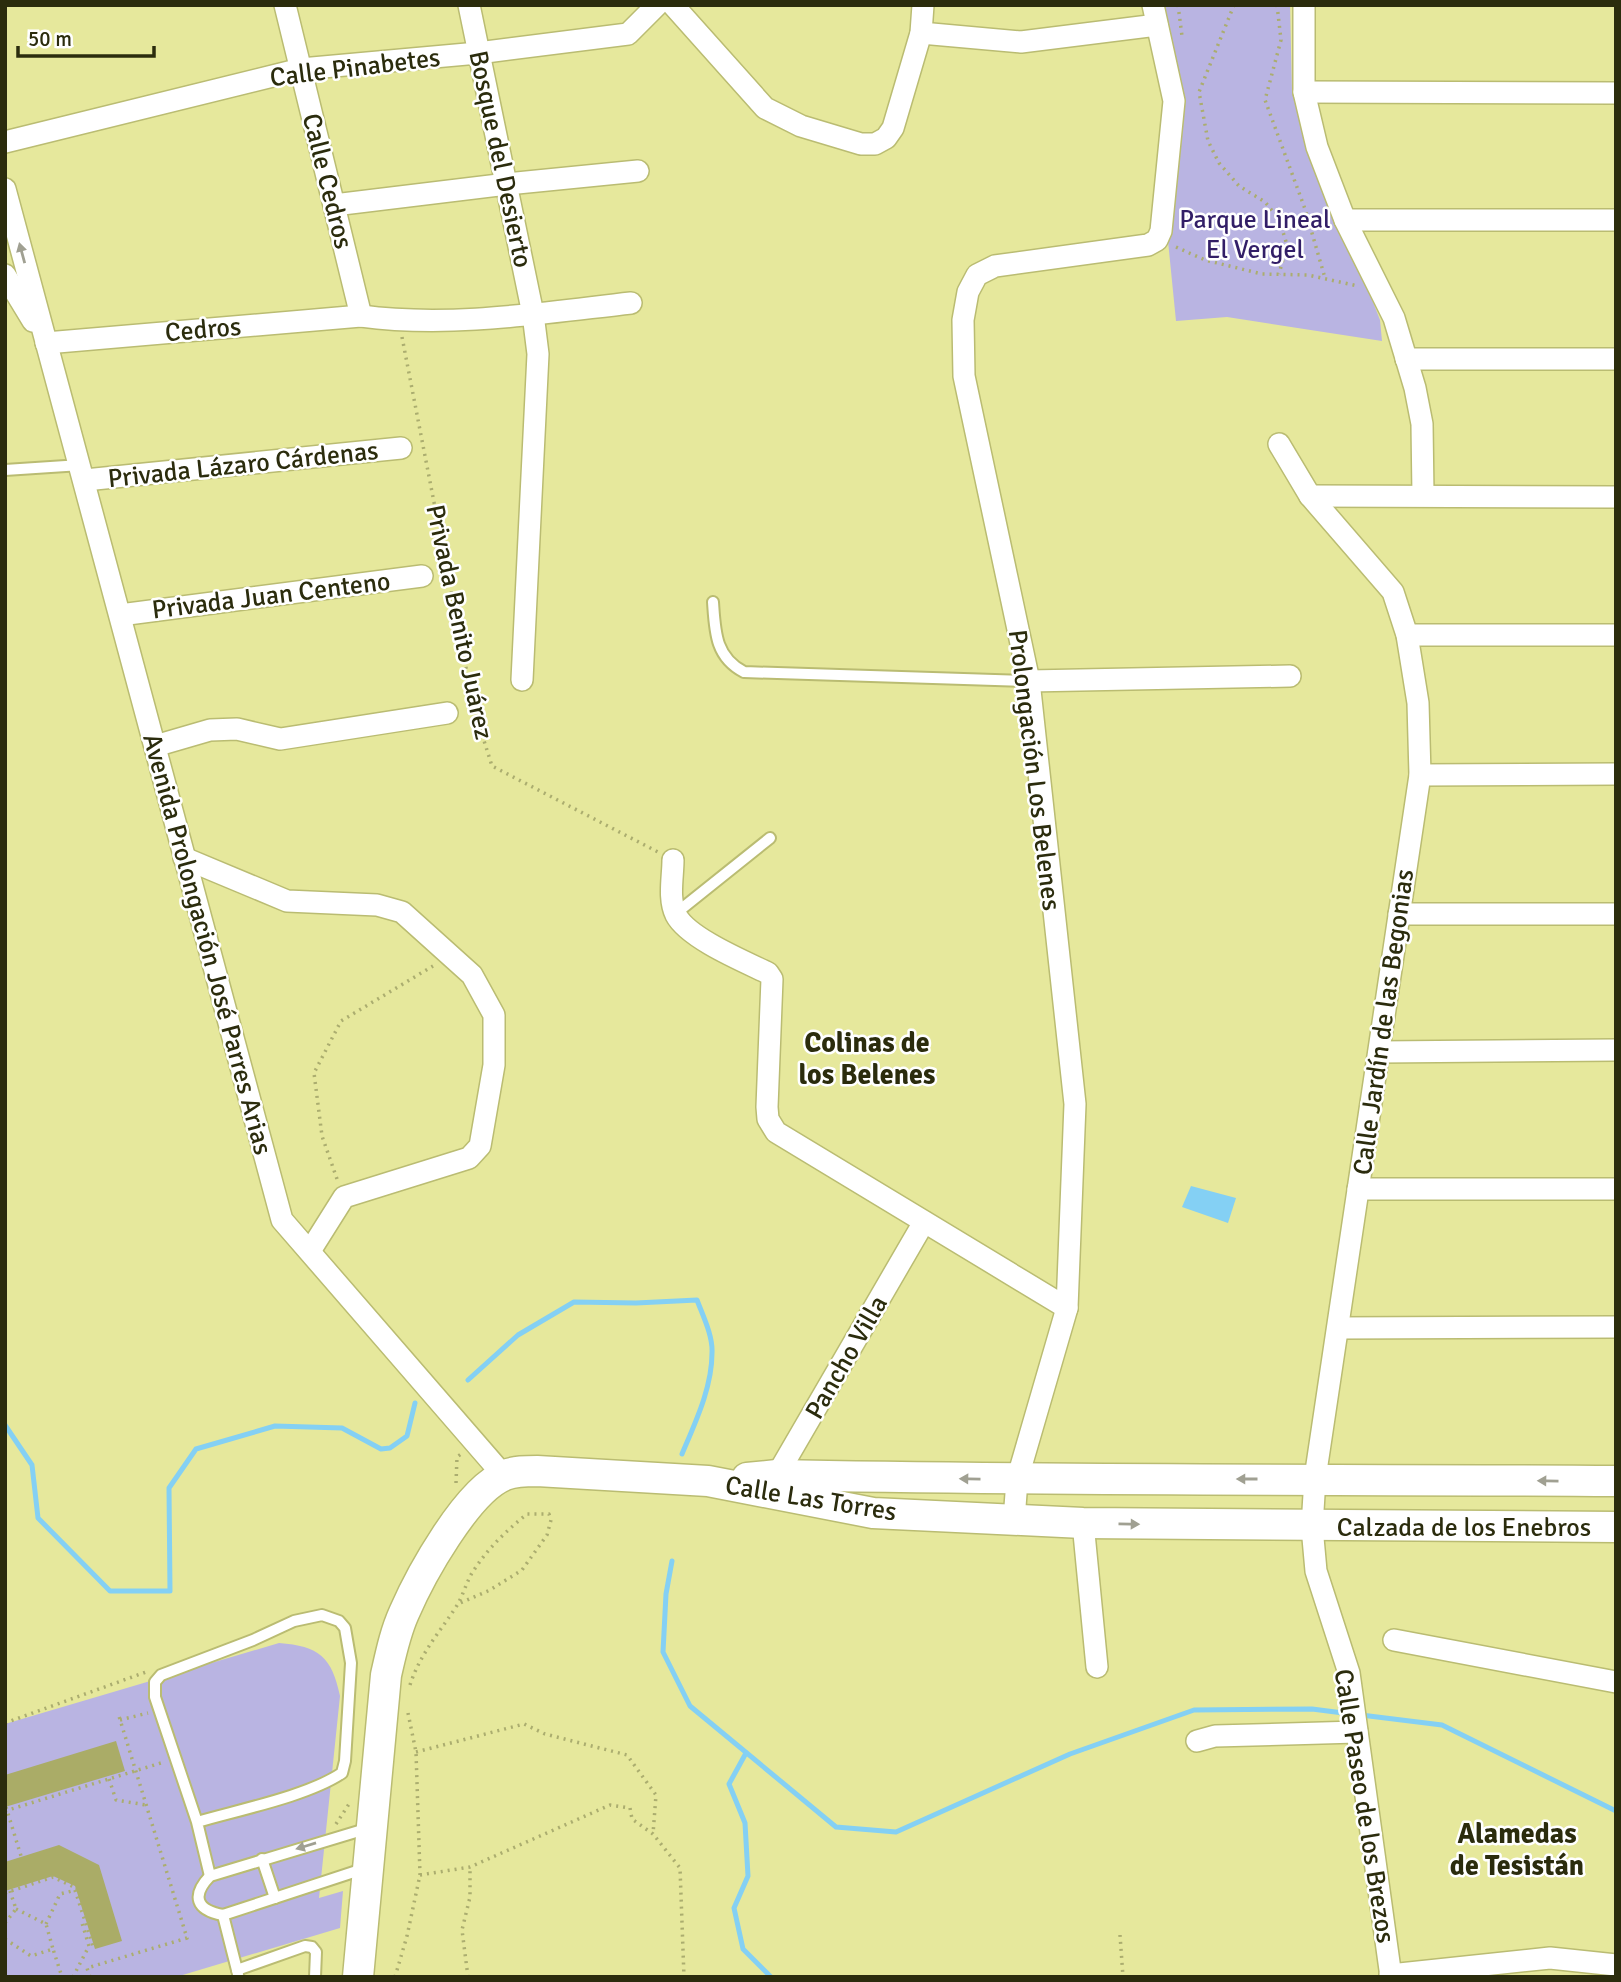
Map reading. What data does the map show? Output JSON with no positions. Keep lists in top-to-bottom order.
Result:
{
  "streets": {
    "main road": ["Calle Las Torres", "Calzada de los Enebros"],
    "street": [
      "Calle Pinabetes",
      "Bosque del Desierto",
      "Calle Cedros",
      "Cedros",
      "Privada Lázaro Cárdenas",
      "Privada Juan Centeno",
      "Prolongación Los Belenes",
      "Avenida Prolongación José Parres Arias",
      "Calle Jardín de las Begonias",
      "Pancho Villa",
      "Calle Paseo de los Brezos"
    ],
    "path": ["Privada Benito Juárez"]
  },
  "crossings": [
    ["Calle Pinabetes", "Bosque del Desierto"],
    ["Calle Pinabetes", "Calle Cedros"],
    ["Bosque del Desierto", "Cedros"],
    ["Calle Cedros", "Cedros"],
    ["Cedros", "Privada Benito Juárez"],
    ["Cedros", "Avenida Prolongación José Parres Arias"],
    ["Privada Lázaro Cárdenas", "Avenida Prolongación José Parres Arias"],
    ["Privada Juan Centeno", "Avenida Prolongación José Parres Arias"],
    ["Prolongación Los Belenes", "Calle Las Torres"],
    ["Avenida Prolongación José Parres Arias", "Calle Las Torres"],
    ["Calle Jardín de las Begonias", "Calle Las Torres"],
    ["Calle Jardín de las Begonias", "Calzada de los Enebros"],
    ["Calle Jardín de las Begonias", "Calle Paseo de los Brezos"],
    ["Pancho Villa", "Calle Las Torres"],
    ["Calle Las Torres", "Calzada de los Enebros"]
  ],
  "districts": ["Colinas de los Belenes", "Alamedas de Tesistán"],
  "parks": ["Parque Lineal El Vergel"],
  "scale_bar": "50 m"
}
